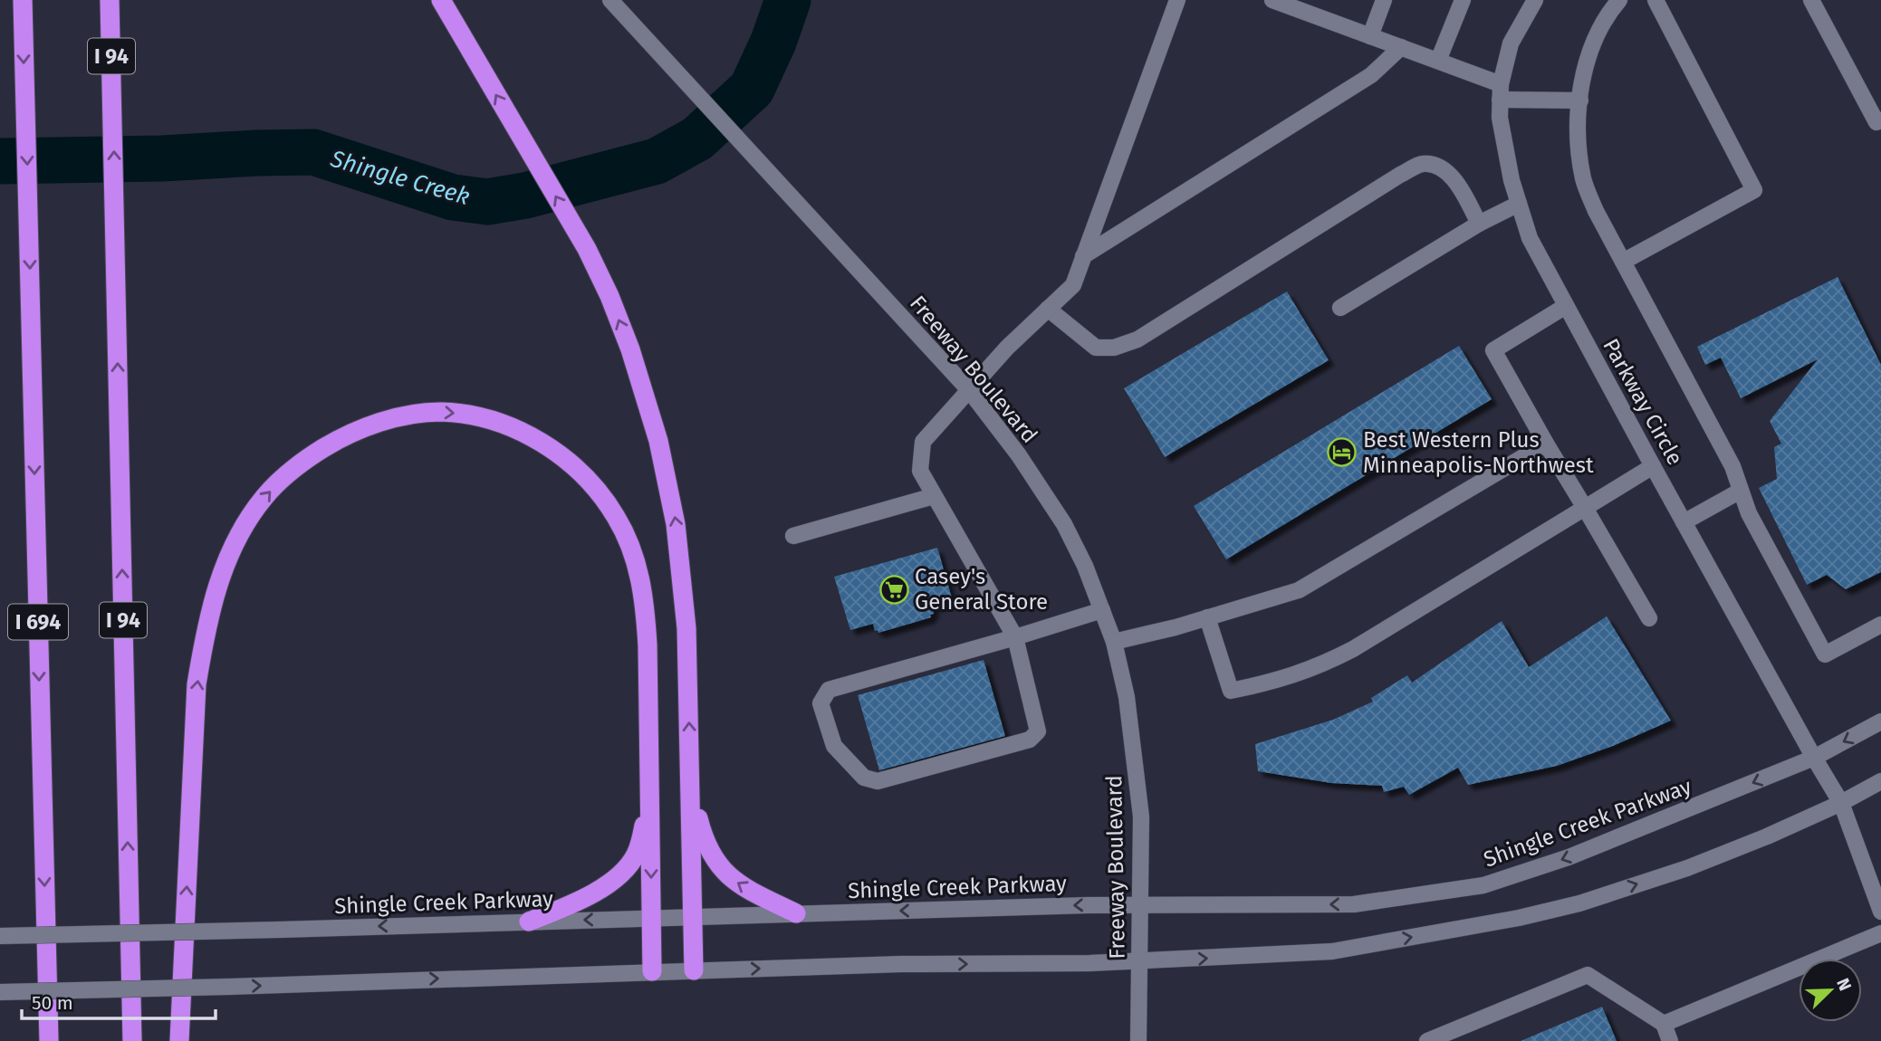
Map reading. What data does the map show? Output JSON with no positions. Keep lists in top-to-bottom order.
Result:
{
  "streets": {
    "highway": ["I 94", "I 694"],
    "street": ["Freeway Boulevard", "Parkway Circle", "Shingle Creek Parkway"]
  },
  "crossings": [
    ["Freeway Boulevard", "Shingle Creek Parkway"],
    ["Parkway Circle", "Shingle Creek Parkway"]
  ],
  "water": ["Shingle Creek"],
  "places": {
    "hotel": ["Best Western Plus Minneapolis-Northwest"],
    "supermarket": ["Casey's General Store"]
  },
  "scale_bar": "50 m",
  "north": "top right"
}
